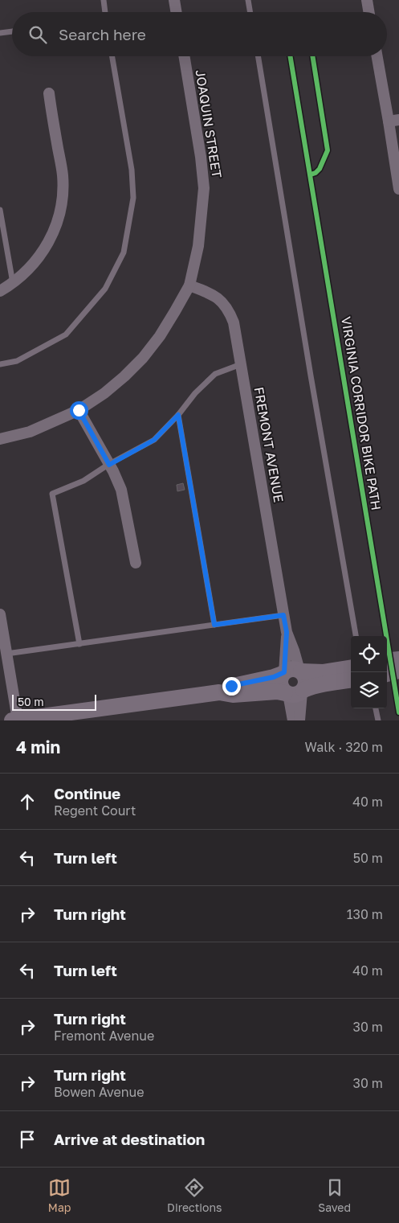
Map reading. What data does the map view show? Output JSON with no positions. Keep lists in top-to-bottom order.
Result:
{
  "streets": {
    "street": ["JOAQUIN STREET", "FREMONT AVENUE"],
    "cycle path": ["VIRGINIA CORRIDOR BIKE PATH"]
  },
  "crossings": [
    ["JOAQUIN STREET", "FREMONT AVENUE"]
  ],
  "scale_bar": "50 m",
  "page": {
    "search": "Search here",
    "scale": "50 m",
    "heading": ["4 min", "Walk · 320 m"],
    "list": [
      ["Continue", "Regent Court", "40 m"],
      ["Turn left", "50 m"],
      ["Turn right", "130 m"],
      ["Turn left", "40 m"],
      ["Turn right", "Fremont Avenue", "30 m"],
      ["Turn right", "Bowen Avenue", "30 m"],
      "Arrive at destination"
    ],
    "nav": ["Map", "Directions", "Saved"]
  }
}
